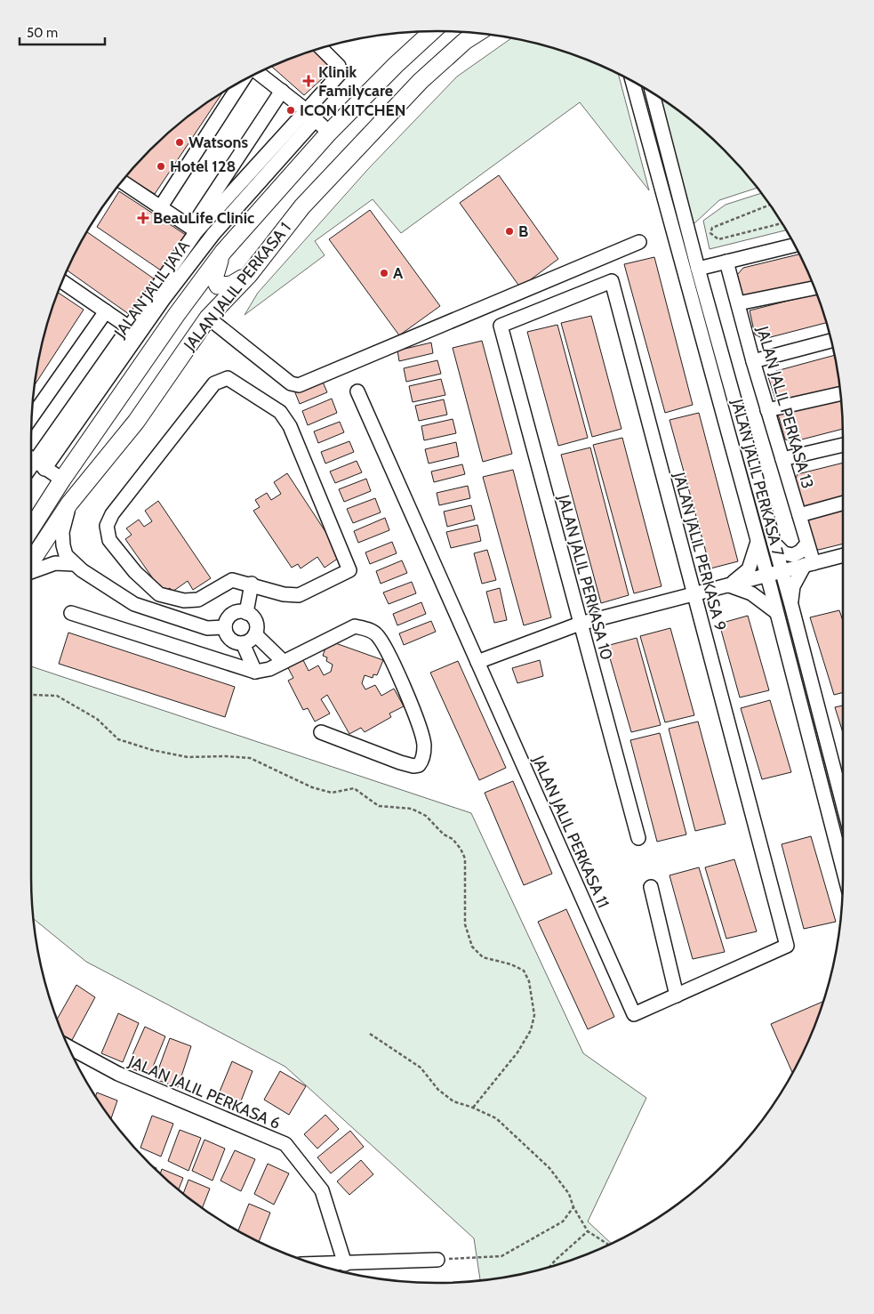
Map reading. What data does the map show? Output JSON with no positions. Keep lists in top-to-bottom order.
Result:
{
  "streets": {
    "main road": ["JALAN JALIL PERKASA 1"],
    "street": [
      "JALAN JALIL JAYA",
      "JALAN JALIL PERKASA 13",
      "JALAN JALIL PERKASA 7",
      "JALAN JALIL PERKASA 9",
      "JALAN JALIL PERKASA 10",
      "JALAN JALIL PERKASA 11",
      "JALAN JALIL PERKASA 6"
    ]
  },
  "crossings": [
    ["JALAN JALIL PERKASA 9", "JALAN JALIL PERKASA 10"],
    ["JALAN JALIL PERKASA 9", "JALAN JALIL PERKASA 11"]
  ],
  "places": {
    "health": ["Klinik Familycare", "BeauLife Clinic"],
    "other": [
      "ICON KITCHEN",
      "Watsons",
      "Hotel 128",
      "B",
      "A"
    ]
  },
  "scale_bar": "50 m"
}
